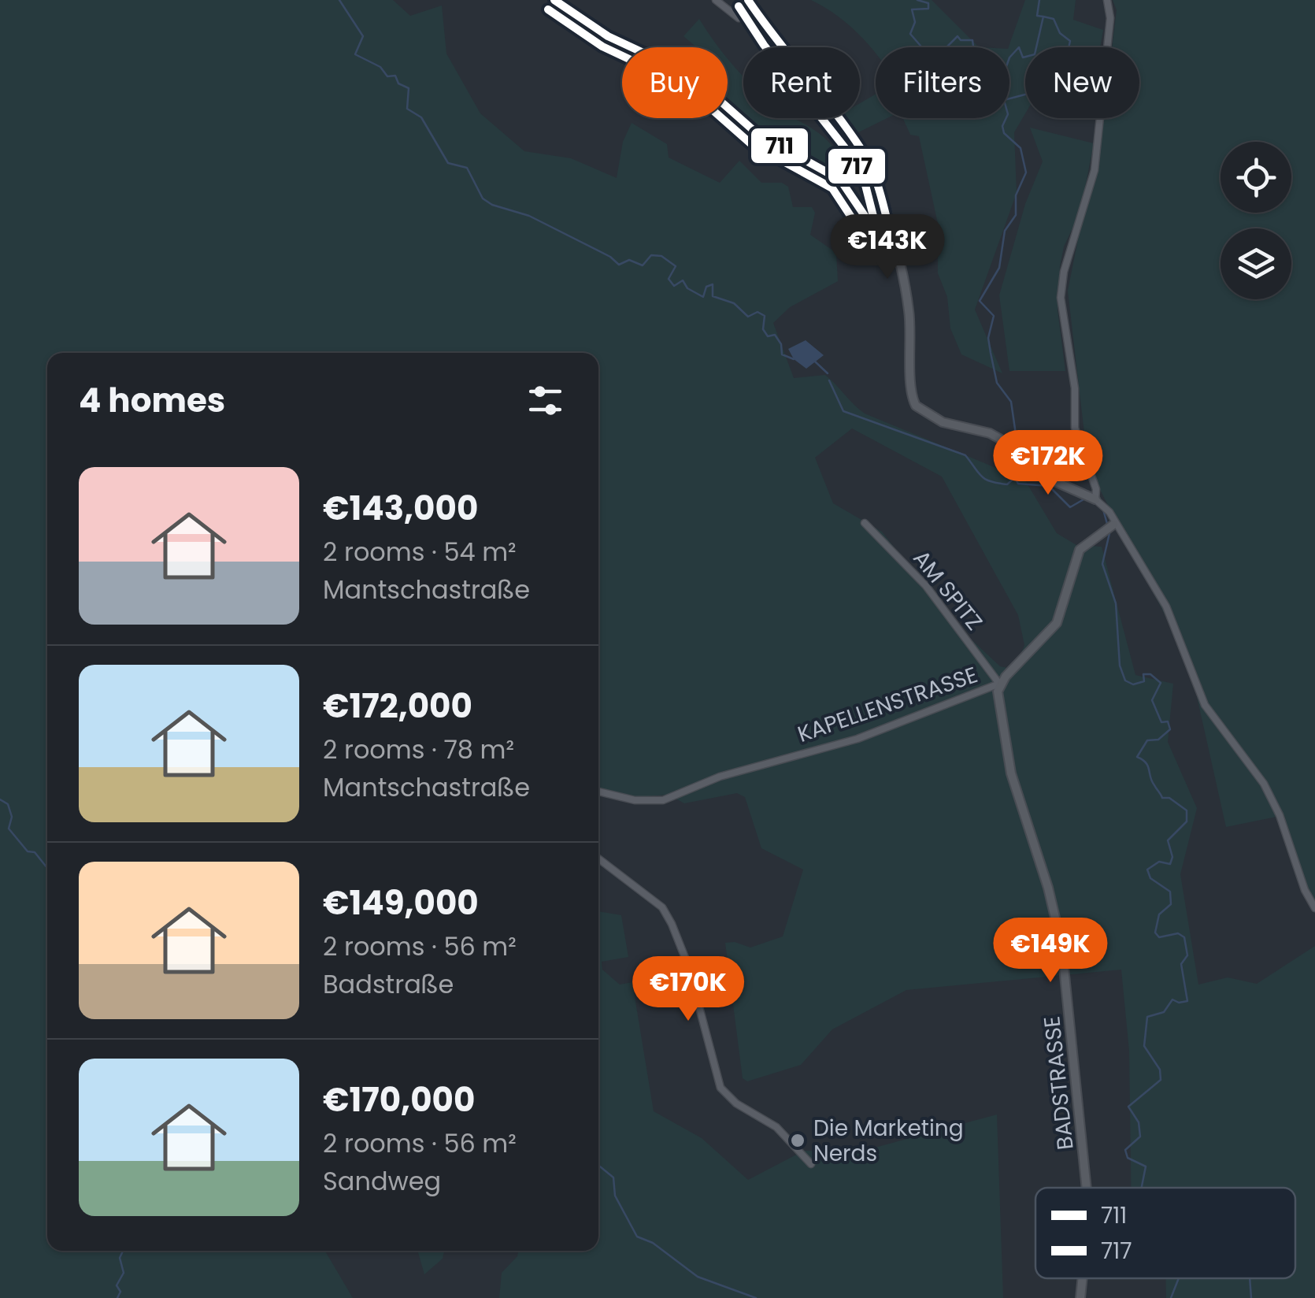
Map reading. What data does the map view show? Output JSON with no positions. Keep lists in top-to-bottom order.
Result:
{
  "streets": {
    "street": ["AM SPITZ", "KAPELLENSTRASSE", "BADSTRASSE"]
  },
  "crossings": [
    ["AM SPITZ", "KAPELLENSTRASSE"],
    ["AM SPITZ", "BADSTRASSE"],
    ["KAPELLENSTRASSE", "BADSTRASSE"]
  ],
  "places": ["Die Marketing Nerds"],
  "lines": ["transit line 711", "transit line 717"],
  "legend": ["711", "717"],
  "page": {
    "chip": [
      "Buy",
      "Rent",
      "Filters",
      "New"
    ],
    "price": [
      "€143K",
      "€172K",
      "€149K",
      "€170K"
    ],
    "heading": "4 homes",
    "list": [
      {
        "name": "€143,000",
        "note": "2 rooms · 54 m² · Mantschastraße"
      },
      {
        "name": "€172,000",
        "note": "2 rooms · 78 m² · Mantschastraße"
      },
      {
        "name": "€149,000",
        "note": "2 rooms · 56 m² · Badstraße"
      },
      {
        "name": "€170,000",
        "note": "2 rooms · 56 m² · Sandweg"
      }
    ]
  }
}
